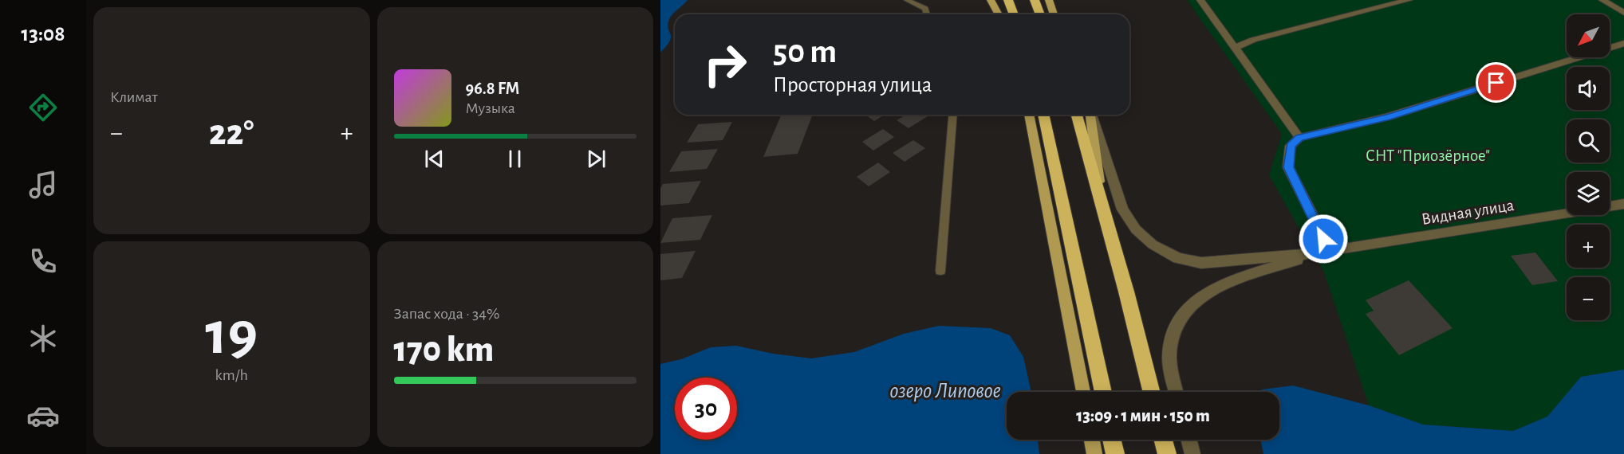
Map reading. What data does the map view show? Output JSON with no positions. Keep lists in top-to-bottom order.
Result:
{
  "streets": {
    "street": ["Видная улица"]
  },
  "water": ["озеро Липовое"],
  "parks": ["СНТ \"Приозёрное\""],
  "north": "bottom left",
  "page": {
    "tabs": "13:08",
    "tile": [
      "Климат",
      ["19", "km/h"],
      ["Запас хода · 34%", "170 km"]
    ],
    "map_buttons": ["+", "−"],
    "turn": ["50 m", "Просторная улица"],
    "song": ["96.8 FM", "Музыка"],
    "heat": ["−", "22°", "+"],
    "limit": "30",
    "trip": "13:09 · 1 мин · 150 m"
  }
}
